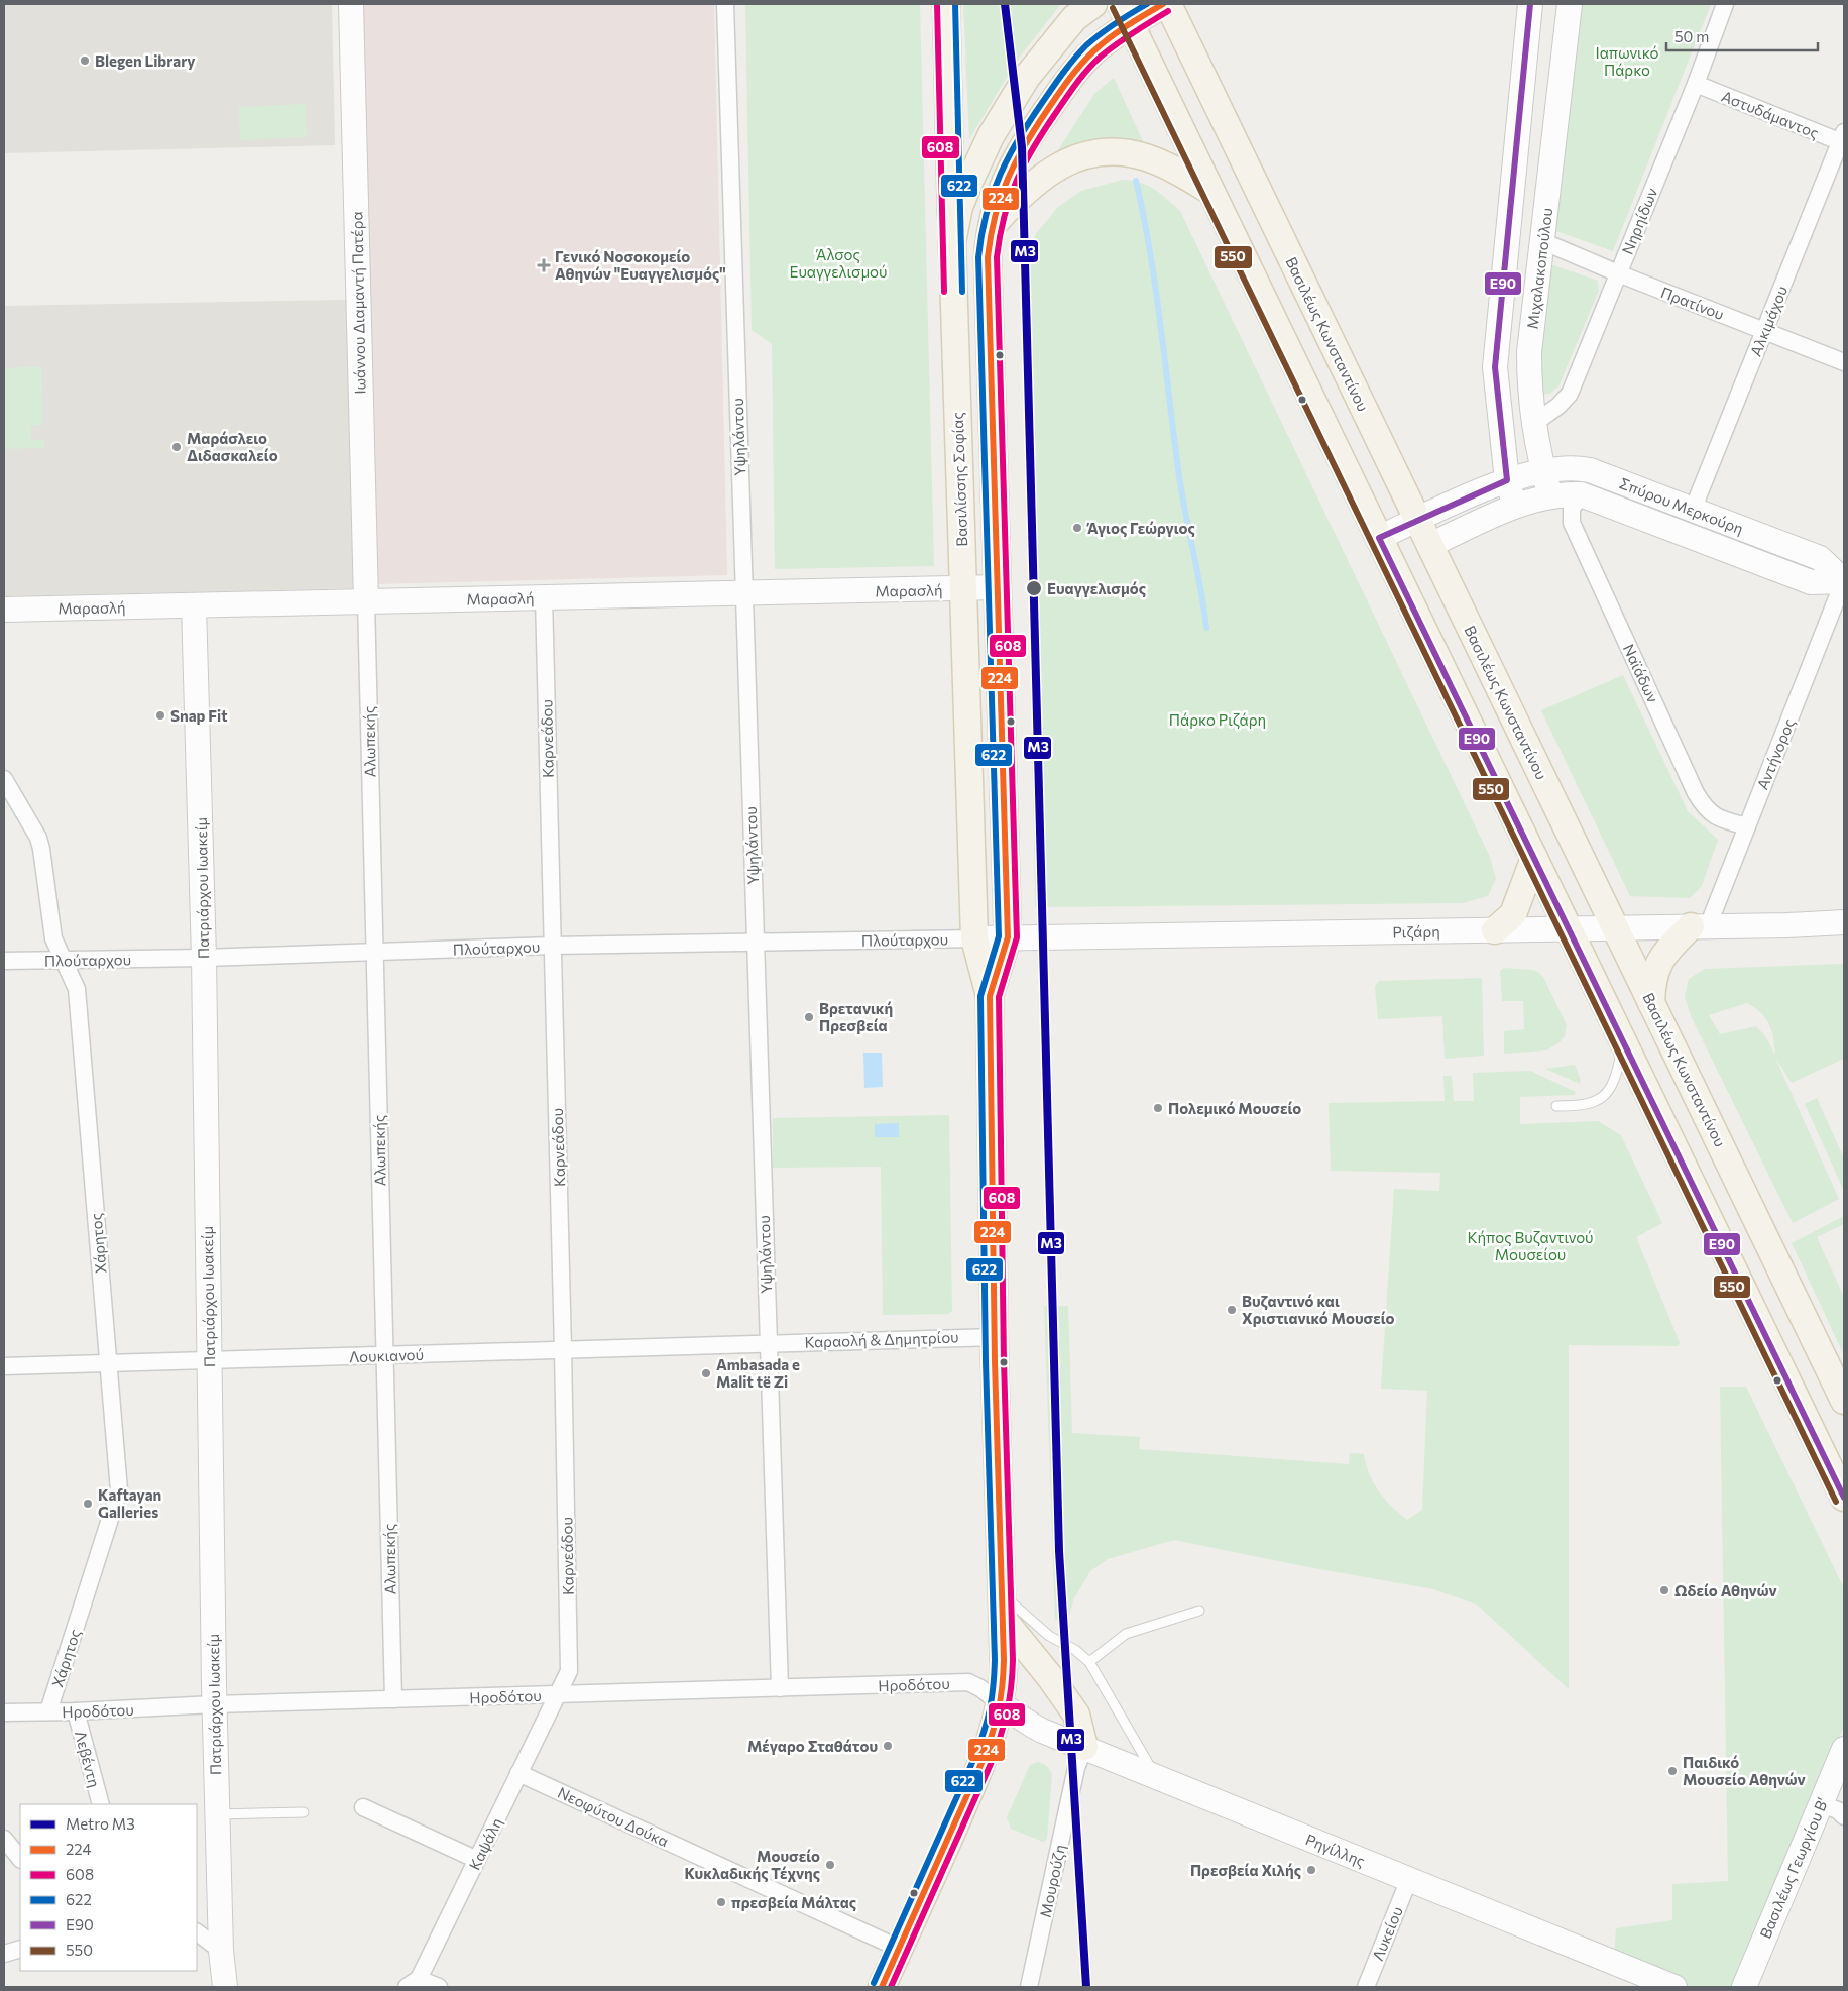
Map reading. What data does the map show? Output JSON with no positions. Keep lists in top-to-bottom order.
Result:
{
  "streets": {
    "main road": ["Βασιλέως Κωνσταντίνου", "Βασιλίσσης Σοφίας"],
    "street": [
      "Αστυδάμαντος",
      "Νηρηίδων",
      "Μιχαλακοπούλου",
      "Ιωάννου Διαμαντή Πατέρα",
      "Πρατίνου",
      "Αλκιμάχου",
      "Υψηλάντου",
      "Σπύρου Μερκούρη",
      "Μαρασλή",
      "Ναϊάδων",
      "Καρνεάδου",
      "Αλωπεκής",
      "Αντήνορος",
      "Πατριάρχου Ιωακείμ",
      "Ριζάρη",
      "Πλούταρχου",
      "Χάρητος",
      "Καραολή & Δημητρίου",
      "Λουκιανού",
      "Ηροδότου",
      "Λεβέντη",
      "Νεοφύτου Δούκα",
      "Καψάλη",
      "Ρηγίλλης",
      "Βασιλέως Γεωργίου Β'",
      "Μουρούζη",
      "Λυκείου"
    ]
  },
  "crossings": [
    ["Αστυδάμαντος", "Νηρηίδων"],
    ["Αστυδάμαντος", "Αλκιμάχου"],
    ["Νηρηίδων", "Μιχαλακοπούλου"],
    ["Νηρηίδων", "Πρατίνου"],
    ["Μιχαλακοπούλου", "Πρατίνου"],
    ["Μιχαλακοπούλου", "Σπύρου Μερκούρη"],
    ["Ιωάννου Διαμαντή Πατέρα", "Μαρασλή"],
    ["Ιωάννου Διαμαντή Πατέρα", "Αλωπεκής"],
    ["Πρατίνου", "Αλκιμάχου"],
    ["Αλκιμάχου", "Σπύρου Μερκούρη"],
    ["Βασιλέως Κωνσταντίνου", "Ριζάρη"],
    ["Υψηλάντου", "Μαρασλή"],
    ["Υψηλάντου", "Πλούταρχου"],
    ["Υψηλάντου", "Καραολή & Δημητρίου"],
    ["Υψηλάντου", "Λουκιανού"],
    ["Υψηλάντου", "Ηροδότου"],
    ["Βασιλίσσης Σοφίας", "Μαρασλή"],
    ["Βασιλίσσης Σοφίας", "Ριζάρη"],
    ["Βασιλίσσης Σοφίας", "Πλούταρχου"],
    ["Βασιλίσσης Σοφίας", "Καραολή & Δημητρίου"],
    ["Βασιλίσσης Σοφίας", "Ηροδότου"],
    ["Βασιλίσσης Σοφίας", "Νεοφύτου Δούκα"],
    ["Βασιλίσσης Σοφίας", "Ρηγίλλης"],
    ["Σπύρου Μερκούρη", "Ναϊάδων"],
    ["Σπύρου Μερκούρη", "Αντήνορος"],
    ["Μαρασλή", "Καρνεάδου"],
    ["Μαρασλή", "Αλωπεκής"],
    ["Μαρασλή", "Πατριάρχου Ιωακείμ"],
    ["Ναϊάδων", "Αντήνορος"],
    ["Καρνεάδου", "Πλούταρχου"],
    ["Καρνεάδου", "Λουκιανού"],
    ["Καρνεάδου", "Ηροδότου"],
    ["Καρνεάδου", "Καψάλη"],
    ["Αλωπεκής", "Πλούταρχου"],
    ["Αλωπεκής", "Λουκιανού"],
    ["Αλωπεκής", "Ηροδότου"],
    ["Αντήνορος", "Ριζάρη"],
    ["Πατριάρχου Ιωακείμ", "Πλούταρχου"],
    ["Πατριάρχου Ιωακείμ", "Λουκιανού"],
    ["Πατριάρχου Ιωακείμ", "Ηροδότου"],
    ["Ριζάρη", "Πλούταρχου"],
    ["Πλούταρχου", "Χάρητος"],
    ["Χάρητος", "Λουκιανού"],
    ["Χάρητος", "Ηροδότου"],
    ["Καραολή & Δημητρίου", "Λουκιανού"],
    ["Ηροδότου", "Λεβέντη"],
    ["Ηροδότου", "Καψάλη"],
    ["Ηροδότου", "Ρηγίλλης"],
    ["Νεοφύτου Δούκα", "Καψάλη"],
    ["Ρηγίλλης", "Μουρούζη"],
    ["Ρηγίλλης", "Λυκείου"]
  ],
  "parks": [
    "Ιαπωνικό Πάρκο",
    "Άλσος Ευαγγελισμού",
    "Πάρκο Ριζάρη",
    "Κήπος Βυζαντινού Μουσείου"
  ],
  "places": {
    "other": [
      "Blegen Library",
      "Μαράσλειο Διδασκαλείο",
      "Άγιος Γεώργιος",
      "Ευαγγελισμός",
      "Snap Fit",
      "Βρετανική Πρεσβεία",
      "Πολεμικό Μουσείο",
      "Βυζαντινό και Χριστιανικό Μουσείο",
      "Ambasada e Malit të Zi",
      "Kaftayan Galleries",
      "Ωδείο Αθηνών",
      "Μέγαρο Σταθάτου",
      "Παιδικό Μουσείο Αθηνών",
      "Μουσείο Κυκλαδικής Τέχνης",
      "Πρεσβεία Χιλής",
      "πρεσβεία Μάλτας"
    ],
    "health": ["Γενικό Νοσοκομείο Αθηνών \"Ευαγγελισμός\""]
  },
  "lines": [
    "metro line Μ3",
    "transit line 224",
    "transit line 608",
    "transit line 622",
    "transit line Ε90",
    "transit line 550"
  ],
  "legend": [
    "Metro Μ3",
    "224",
    "608",
    "622",
    "Ε90",
    "550"
  ],
  "scale_bar": "50 m"
}
